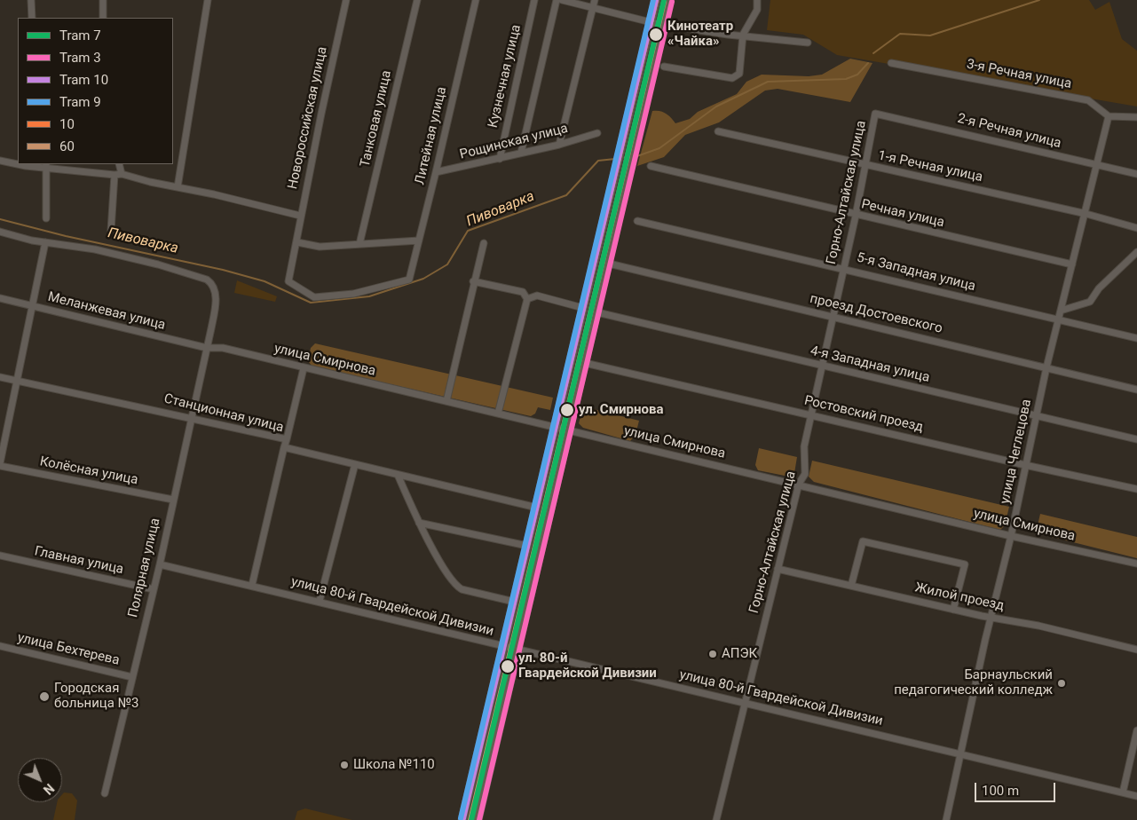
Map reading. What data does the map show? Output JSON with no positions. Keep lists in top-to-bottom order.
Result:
{
  "streets": {
    "street": [
      "3-я Речная улица",
      "Кузнечная улица",
      "Новороссийская улица",
      "Танковая улица",
      "2-я Речная улица",
      "Литейная улица",
      "Рощинская улица",
      "1-я Речная улица",
      "Горно-Алтайская улица",
      "Речная улица",
      "5-я Западная улица",
      "Меланжевая улица",
      "проезд Достоевского",
      "улица Смирнова",
      "4-я Западная улица",
      "Станционная улица",
      "Ростовский проезд",
      "улица Чеглецова",
      "Колёсная улица",
      "Главная улица",
      "Полярная улица",
      "Жилой проезд",
      "улица 80-й Гвардейской Дивизии",
      "улица Бехтерева"
    ]
  },
  "crossings": [
    ["3-я Речная улица", "улица Чеглецова"],
    ["Кузнечная улица", "Рощинская улица"],
    ["Новороссийская улица", "Литейная улица"],
    ["2-я Речная улица", "Горно-Алтайская улица"],
    ["2-я Речная улица", "улица Чеглецова"],
    ["Литейная улица", "Рощинская улица"],
    ["1-я Речная улица", "Горно-Алтайская улица"],
    ["1-я Речная улица", "улица Чеглецова"],
    ["Горно-Алтайская улица", "Речная улица"],
    ["Горно-Алтайская улица", "5-я Западная улица"],
    ["Горно-Алтайская улица", "проезд Достоевского"],
    ["Горно-Алтайская улица", "улица Смирнова"],
    ["Горно-Алтайская улица", "4-я Западная улица"],
    ["Горно-Алтайская улица", "Ростовский проезд"],
    ["Горно-Алтайская улица", "Жилой проезд"],
    ["Горно-Алтайская улица", "улица 80-й Гвардейской Дивизии"],
    ["Речная улица", "улица Чеглецова"],
    ["5-я Западная улица", "улица Чеглецова"],
    ["Меланжевая улица", "улица Смирнова"],
    ["Меланжевая улица", "Полярная улица"],
    ["проезд Достоевского", "улица Чеглецова"],
    ["улица Смирнова", "улица Чеглецова"],
    ["улица Смирнова", "Полярная улица"],
    ["4-я Западная улица", "улица Чеглецова"],
    ["Станционная улица", "Полярная улица"],
    ["Ростовский проезд", "улица Чеглецова"],
    ["улица Чеглецова", "Жилой проезд"],
    ["улица Чеглецова", "улица 80-й Гвардейской Дивизии"],
    ["Колёсная улица", "Полярная улица"],
    ["Главная улица", "Полярная улица"],
    ["Полярная улица", "улица 80-й Гвардейской Дивизии"],
    ["Полярная улица", "улица Бехтерева"]
  ],
  "water": ["Пивоварка"],
  "places": [
    "Кинотеатр «Чайка»",
    "ул. Смирнова",
    "АПЭК",
    "ул. 80-й Гвардейской Дивизии",
    "Барнаульский педагогический колледж",
    "Городская больница №3",
    "Школа №110"
  ],
  "lines": [
    "tram line 7",
    "tram line 10",
    "tram line 9",
    "transit line 10",
    "tram line 3",
    "transit line 60"
  ],
  "legend": [
    "Tram 7",
    "Tram 3",
    "Tram 10",
    "Tram 9",
    "10",
    "60"
  ],
  "scale_bar": "100 m",
  "north": "bottom right"
}
